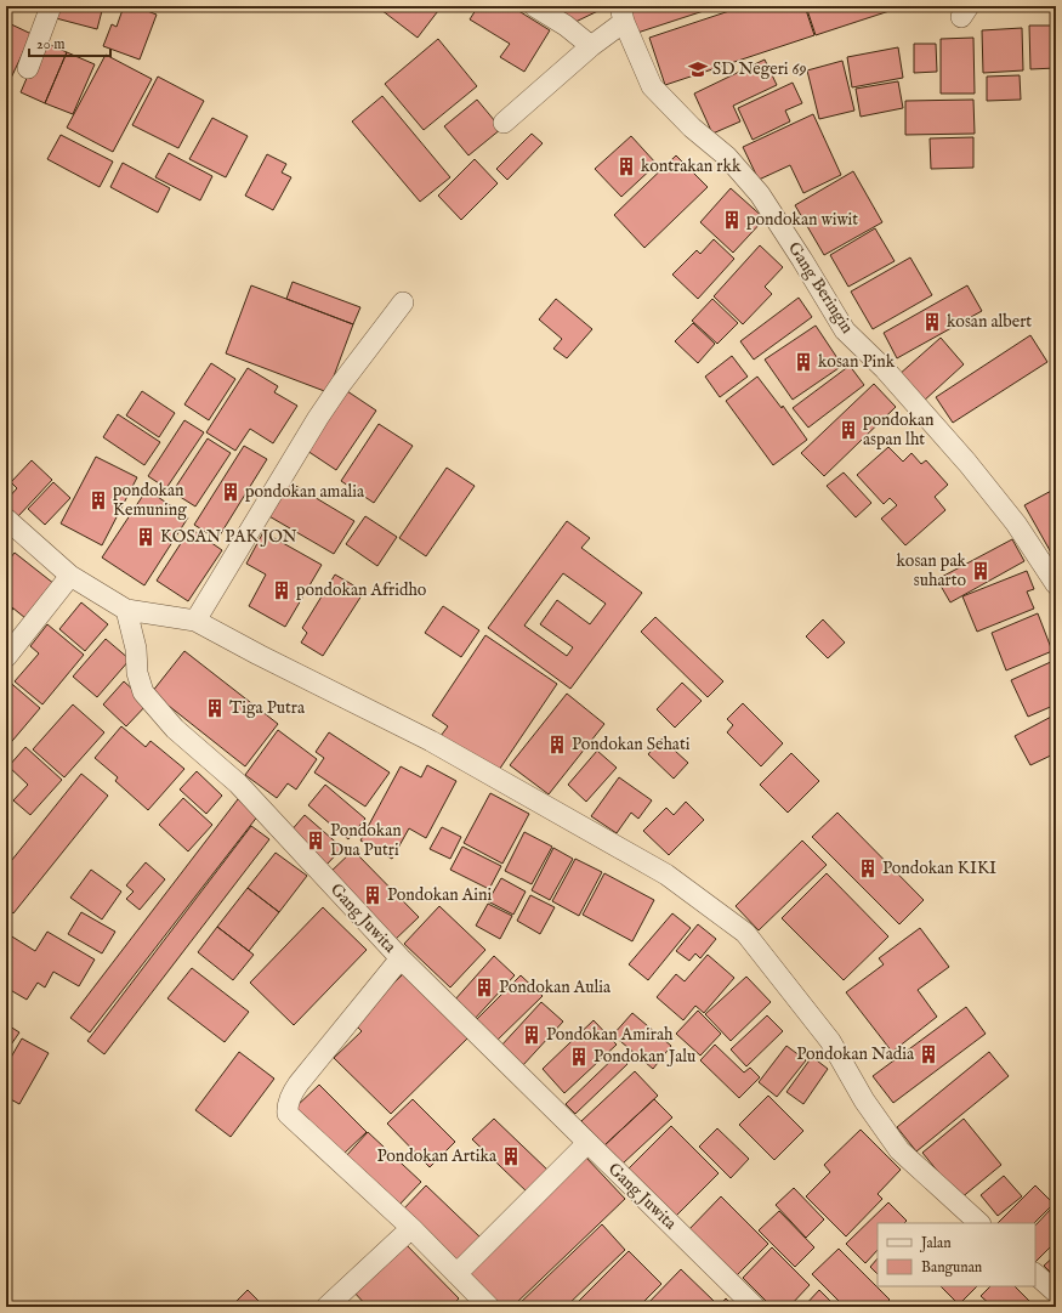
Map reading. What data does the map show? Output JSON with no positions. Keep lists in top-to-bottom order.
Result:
{
  "streets": {
    "street": ["Gang Beringin", "Gang Juwita"]
  },
  "places": {
    "school or university": ["SD Negeri 69"],
    "building": [
      "kontrakan rkk",
      "pondokan wiwit",
      "kosan albert",
      "kosan Pink",
      "pondokan aspan lht",
      "pondokan amalia",
      "pondokan Kemuning",
      "KOSAN PAK JON",
      "kosan pak suharto",
      "pondokan Afridho",
      "Tiga Putra",
      "Pondokan Sehati",
      "Pondokan Dua Putri",
      "Pondokan KIKI",
      "Pondokan Aini",
      "Pondokan Aulia",
      "Pondokan Amirah",
      "Pondokan Nadia",
      "Pondokan Jalu",
      "Pondokan Artika"
    ]
  },
  "legend": ["Jalan", "Bangunan"],
  "scale_bar": "20 m"
}
